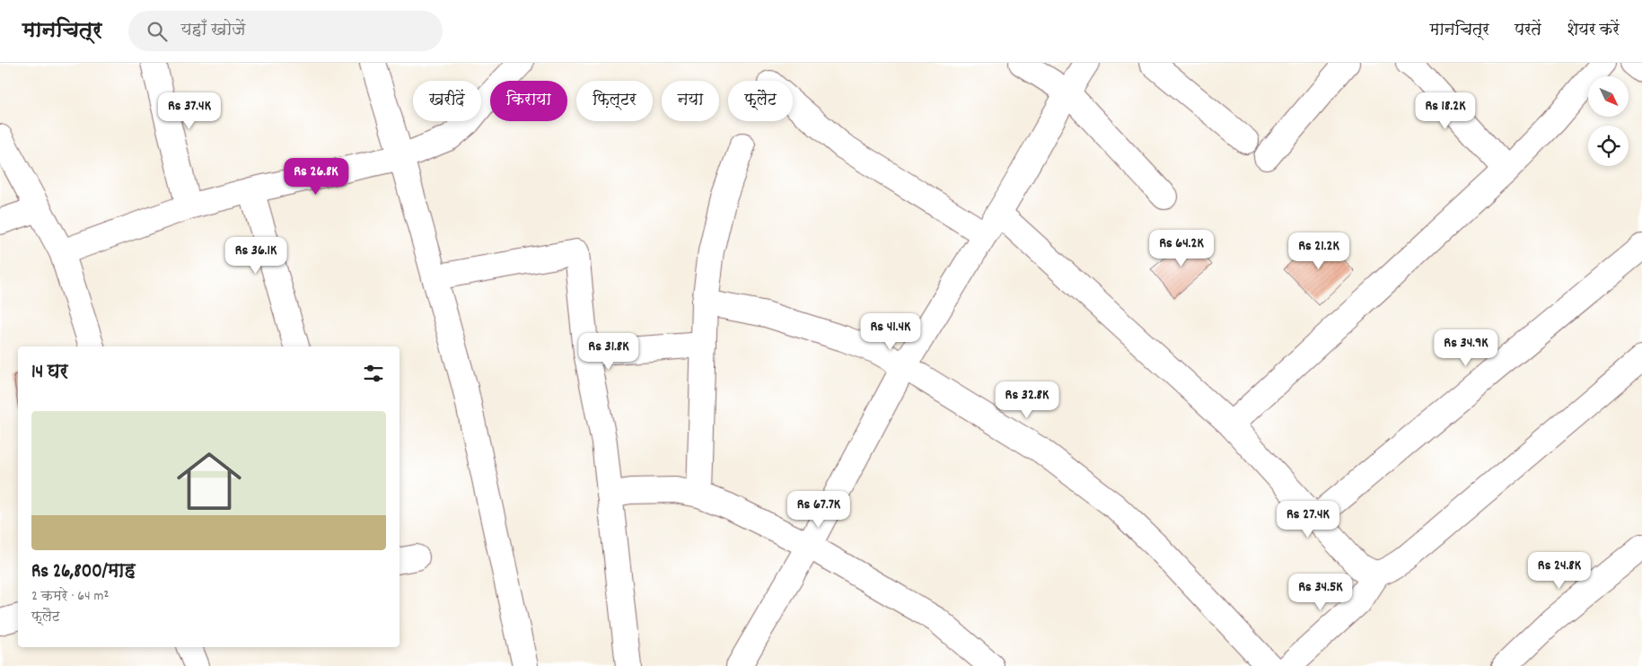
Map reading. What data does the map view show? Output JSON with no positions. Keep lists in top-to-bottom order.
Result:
{
  "north": "bottom right",
  "page": {
    "header": "मानचित्र",
    "search": "यहाँ खोजें",
    "nav": ["मानचित्र", "परतें", "शेयर करें"],
    "chip": [
      "खरीदें",
      "किराया",
      "फ़िल्टर",
      "नया",
      "फ़्लैट"
    ],
    "price": [
      "Rs 37.4K",
      "Rs 18.2K",
      "Rs 26.8K",
      "Rs 64.2K",
      "Rs 21.2K",
      "Rs 36.1K",
      "Rs 41.4K",
      "Rs 34.9K",
      "Rs 31.8K",
      "Rs 32.8K",
      "Rs 67.7K",
      "Rs 27.4K",
      "Rs 24.8K",
      "Rs 34.5K"
    ],
    "heading": "14 घर",
    "list": [
      {
        "name": "Rs 26,800/माह",
        "note": "2 कमरे · 64 m² · फ़्लैट"
      }
    ]
  }
}
